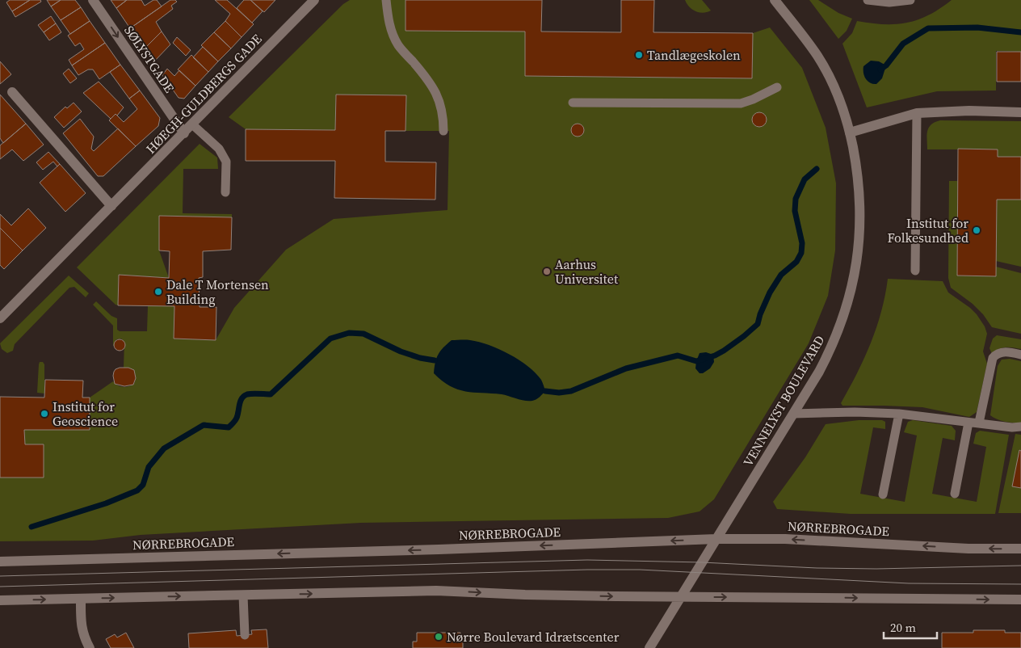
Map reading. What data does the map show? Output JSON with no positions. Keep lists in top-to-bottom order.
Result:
{
  "streets": {
    "main road": [
      "SØLYSTGADE",
      "HØEGH-GULDBERGS GADE",
      "VENNELYST BOULEVARD",
      "NØRREBROGADE"
    ]
  },
  "crossings": [
    ["SØLYSTGADE", "HØEGH-GULDBERGS GADE"],
    ["VENNELYST BOULEVARD", "NØRREBROGADE"]
  ],
  "one_way": ["SØLYSTGADE"],
  "places": [
    "Tandlægeskolen",
    "Institut for Folkesundhed",
    "Aarhus Universitet",
    "Dale T Mortensen Building",
    "Institut for Geoscience",
    "Nørre Boulevard Idrætscenter"
  ],
  "scale_bar": "20 m"
}
